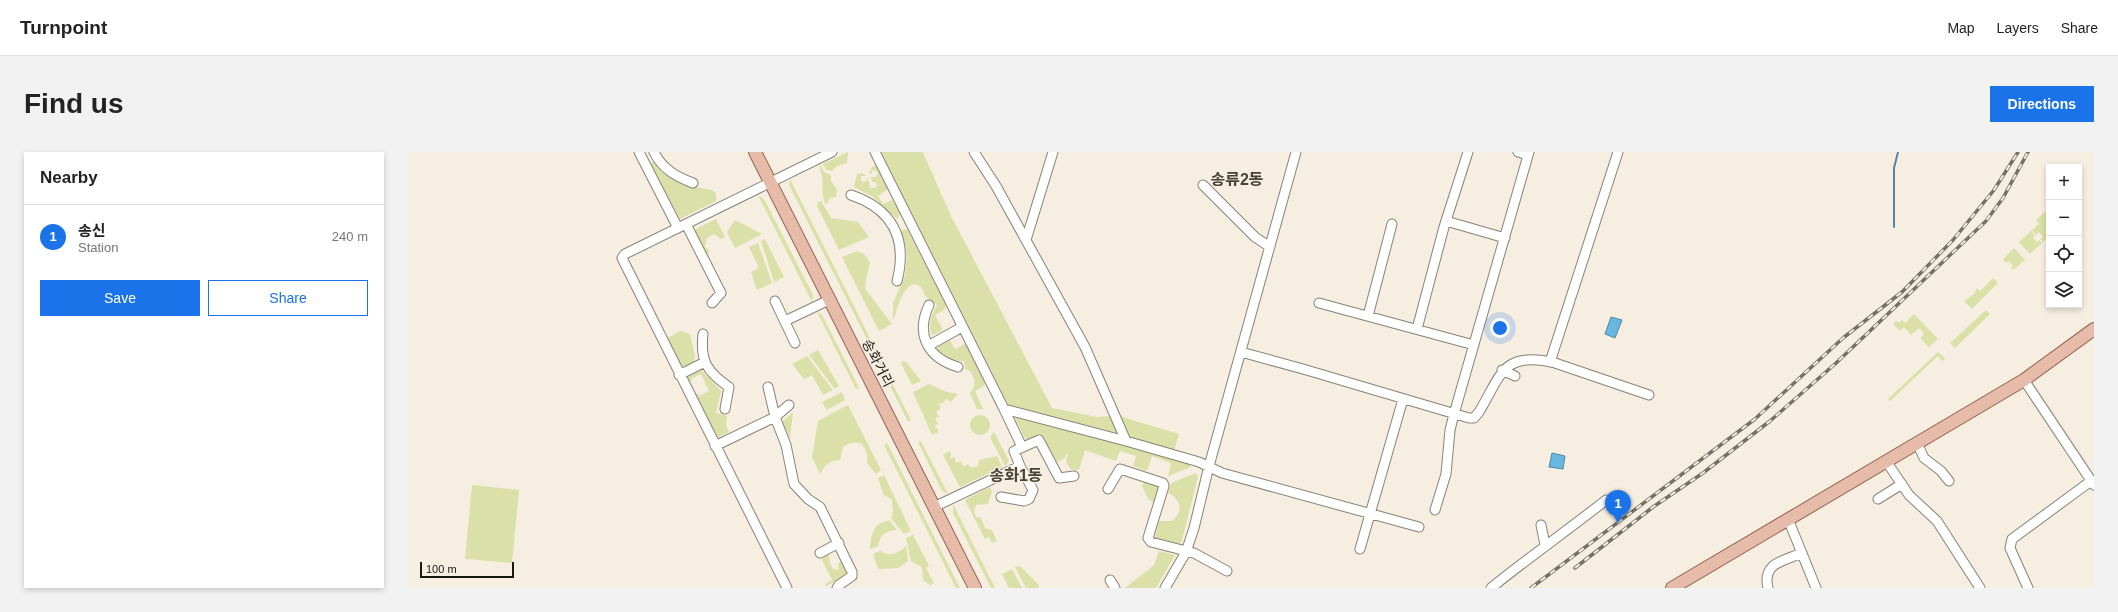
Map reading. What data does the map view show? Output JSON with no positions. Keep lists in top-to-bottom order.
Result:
{
  "streets": {
    "main road": ["송화거리"]
  },
  "districts": ["송류2동", "송화1동"],
  "scale_bar": "100 m",
  "page": {
    "header": "Turnpoint",
    "nav": ["Map", "Layers", "Share"],
    "buttons": [
      "Directions",
      ["Save", "Share"]
    ],
    "title": "Find us",
    "heading": "Nearby",
    "map_buttons": ["+", "−"],
    "list": [
      {
        "mark": "1",
        "name": "송신",
        "note": "Station",
        "value": "240 m"
      }
    ],
    "pins": "1",
    "scale": "100 m"
  }
}
